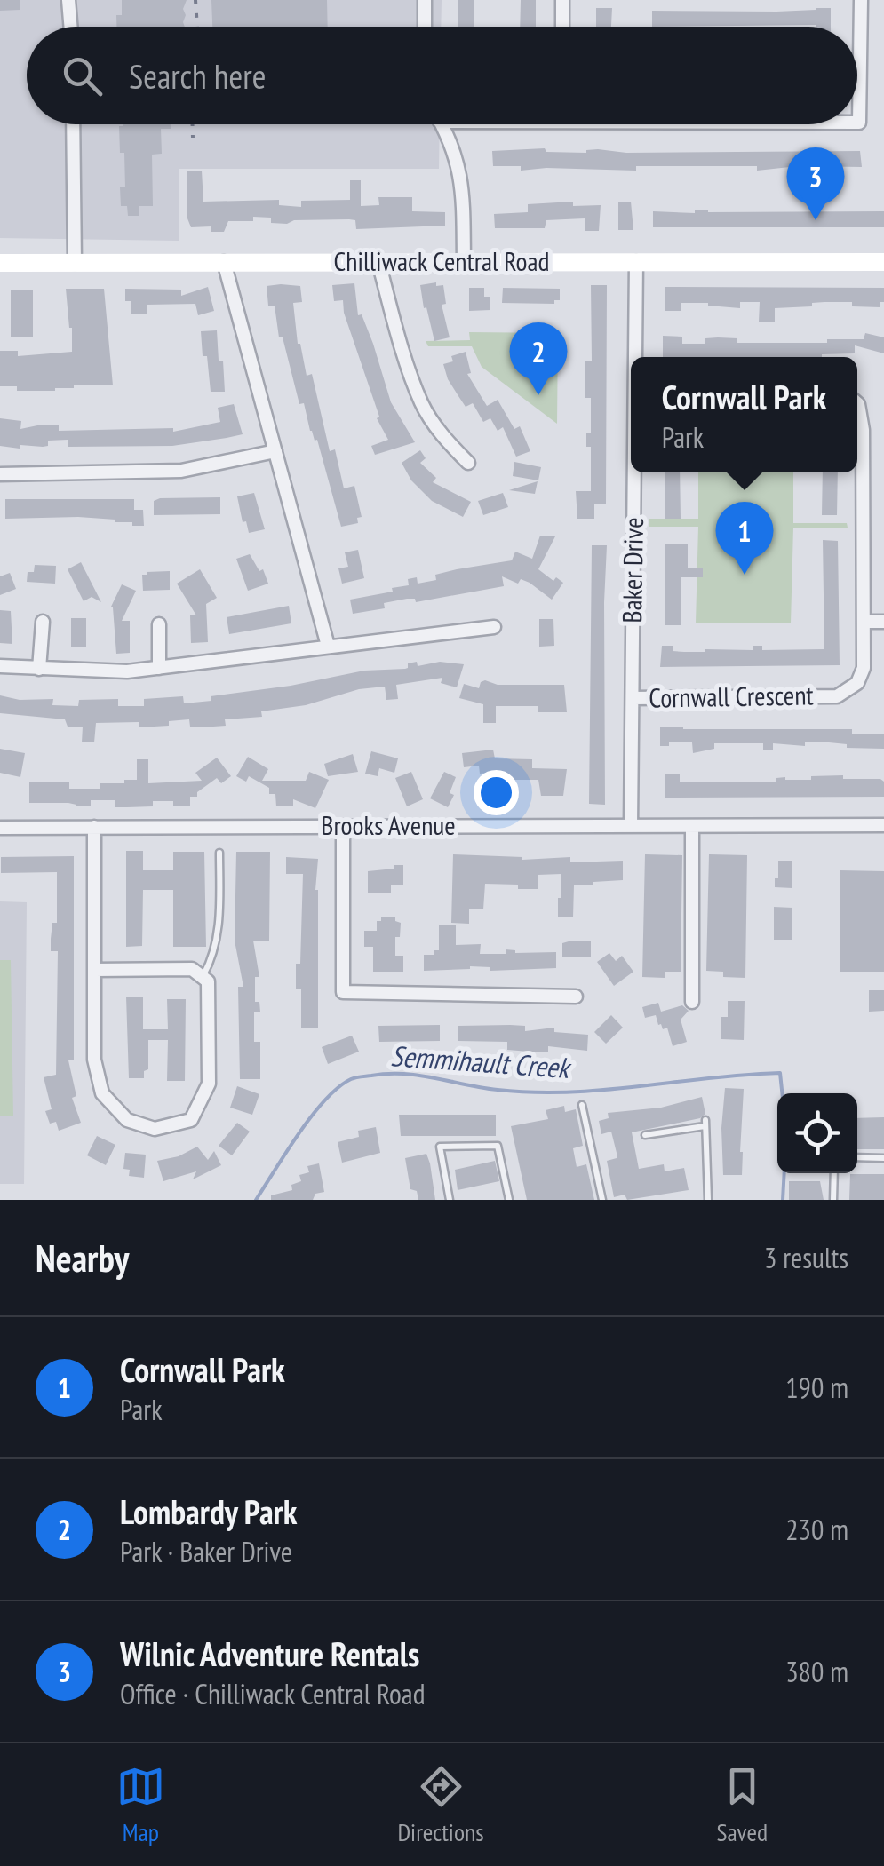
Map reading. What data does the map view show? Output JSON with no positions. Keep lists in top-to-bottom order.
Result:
{
  "streets": {
    "street": [
      "Chilliwack Central Road",
      "Baker Drive",
      "Cornwall Crescent",
      "Brooks Avenue"
    ]
  },
  "crossings": [
    ["Chilliwack Central Road", "Baker Drive"],
    ["Baker Drive", "Cornwall Crescent"],
    ["Baker Drive", "Brooks Avenue"]
  ],
  "water": ["Semmihault Creek"],
  "page": {
    "search": "Search here",
    "pins": ["3", "2", "1"],
    "popup": ["Cornwall Park", "Park"],
    "heading": ["Nearby", "3 results"],
    "list": [
      {
        "mark": "1",
        "name": "Cornwall Park",
        "note": "Park",
        "value": "190 m"
      },
      {
        "mark": "2",
        "name": "Lombardy Park",
        "note": "Park · Baker Drive",
        "value": "230 m"
      },
      {
        "mark": "3",
        "name": "Wilnic Adventure Rentals",
        "note": "Office · Chilliwack Central Road",
        "value": "380 m"
      }
    ],
    "nav": ["Map", "Directions", "Saved"]
  }
}
